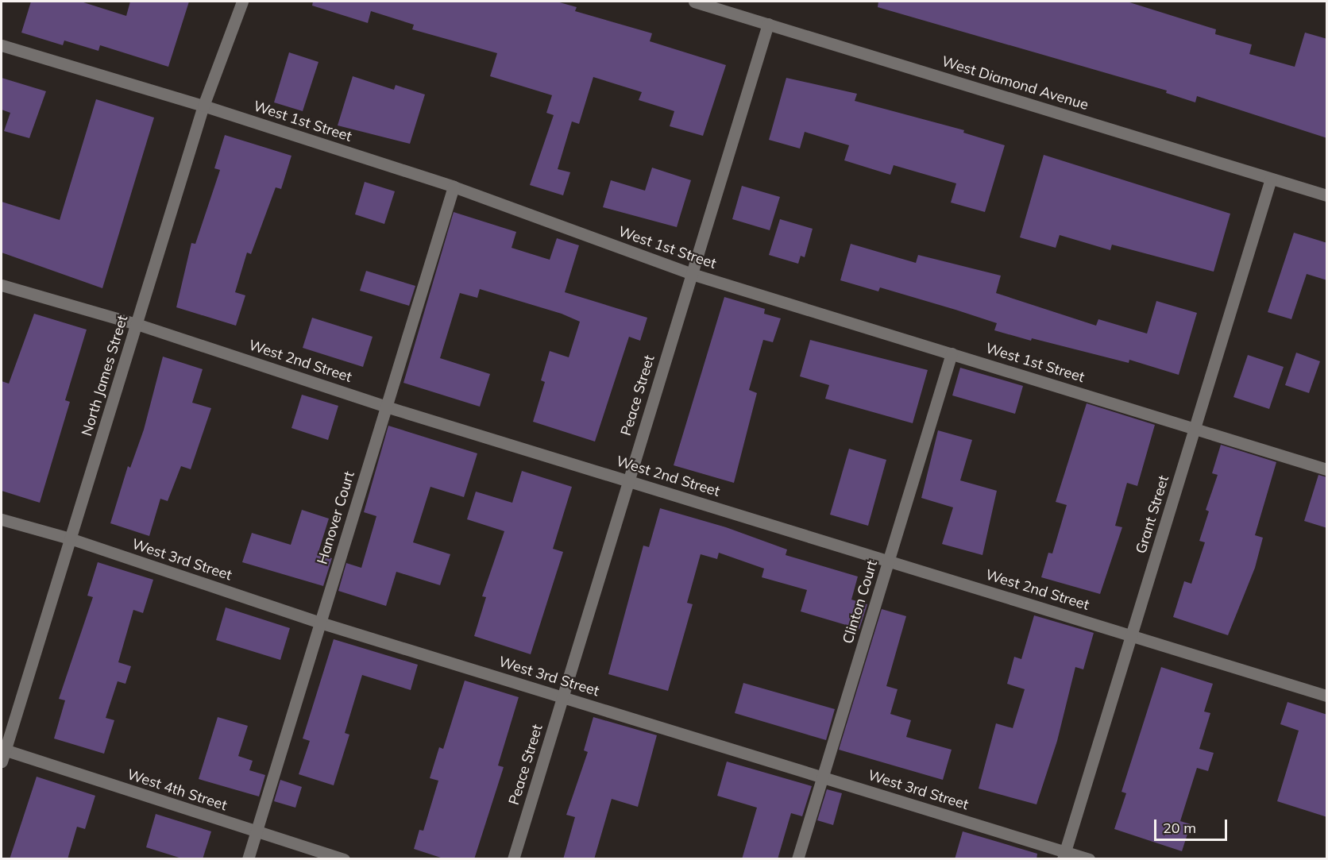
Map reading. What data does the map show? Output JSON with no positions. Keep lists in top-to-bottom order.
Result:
{
  "streets": {
    "street": [
      "West Diamond Avenue",
      "West 1st Street",
      "West 2nd Street",
      "North James Street",
      "Peace Street",
      "Grant Street",
      "Hanover Court",
      "West 3rd Street",
      "Clinton Court",
      "West 4th Street"
    ]
  },
  "crossings": [
    ["West Diamond Avenue", "Peace Street"],
    ["West Diamond Avenue", "Grant Street"],
    ["West 1st Street", "North James Street"],
    ["West 1st Street", "Peace Street"],
    ["West 1st Street", "Grant Street"],
    ["West 1st Street", "Hanover Court"],
    ["West 1st Street", "Clinton Court"],
    ["West 2nd Street", "North James Street"],
    ["West 2nd Street", "Peace Street"],
    ["West 2nd Street", "Grant Street"],
    ["West 2nd Street", "Hanover Court"],
    ["West 2nd Street", "Clinton Court"],
    ["North James Street", "West 3rd Street"],
    ["North James Street", "West 4th Street"],
    ["Peace Street", "West 3rd Street"],
    ["Grant Street", "West 3rd Street"],
    ["Hanover Court", "West 3rd Street"],
    ["Hanover Court", "West 4th Street"],
    ["West 3rd Street", "Clinton Court"]
  ],
  "scale_bar": "20 m"
}
